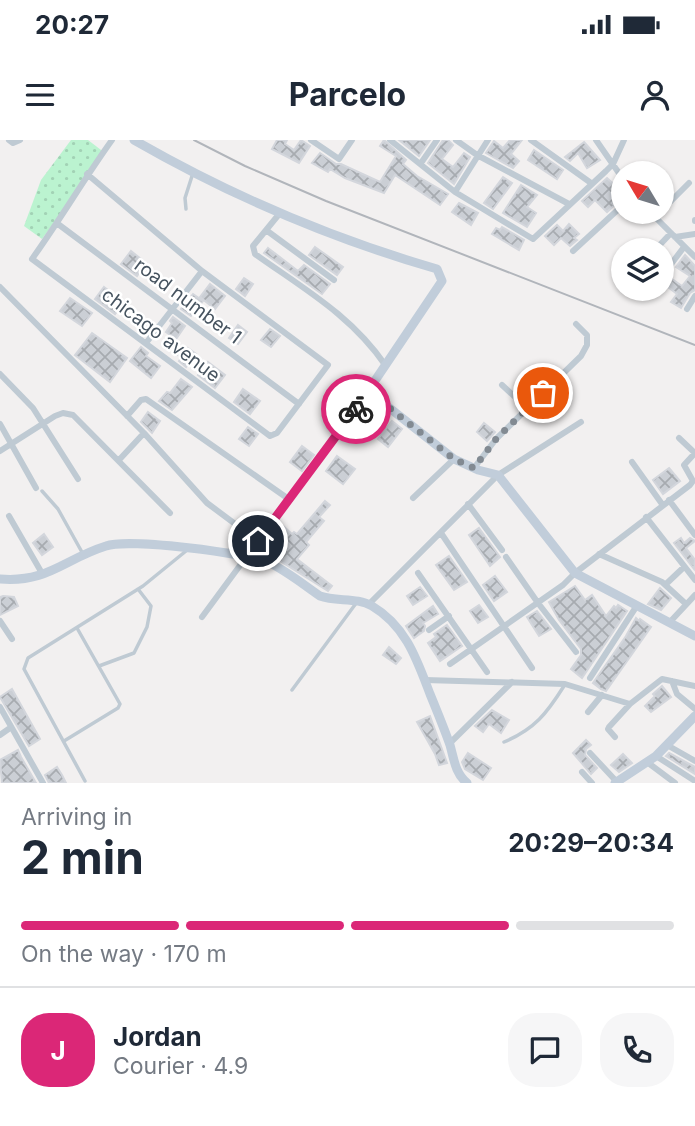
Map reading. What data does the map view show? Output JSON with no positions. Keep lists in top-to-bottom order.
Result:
{
  "streets": {
    "street": ["road number 1", "chicago avenue"]
  },
  "crossings": [
    ["road number 1", "chicago avenue"]
  ],
  "north": "top left",
  "page": {
    "status": "20:27",
    "header": "Parcelo",
    "heading": ["2 min", "Arriving in", "20:29–20:34"],
    "panel": ["Jordan", "Courier · 4.9"],
    "bar": "On the way · 170 m",
    "round": "J"
  }
}
